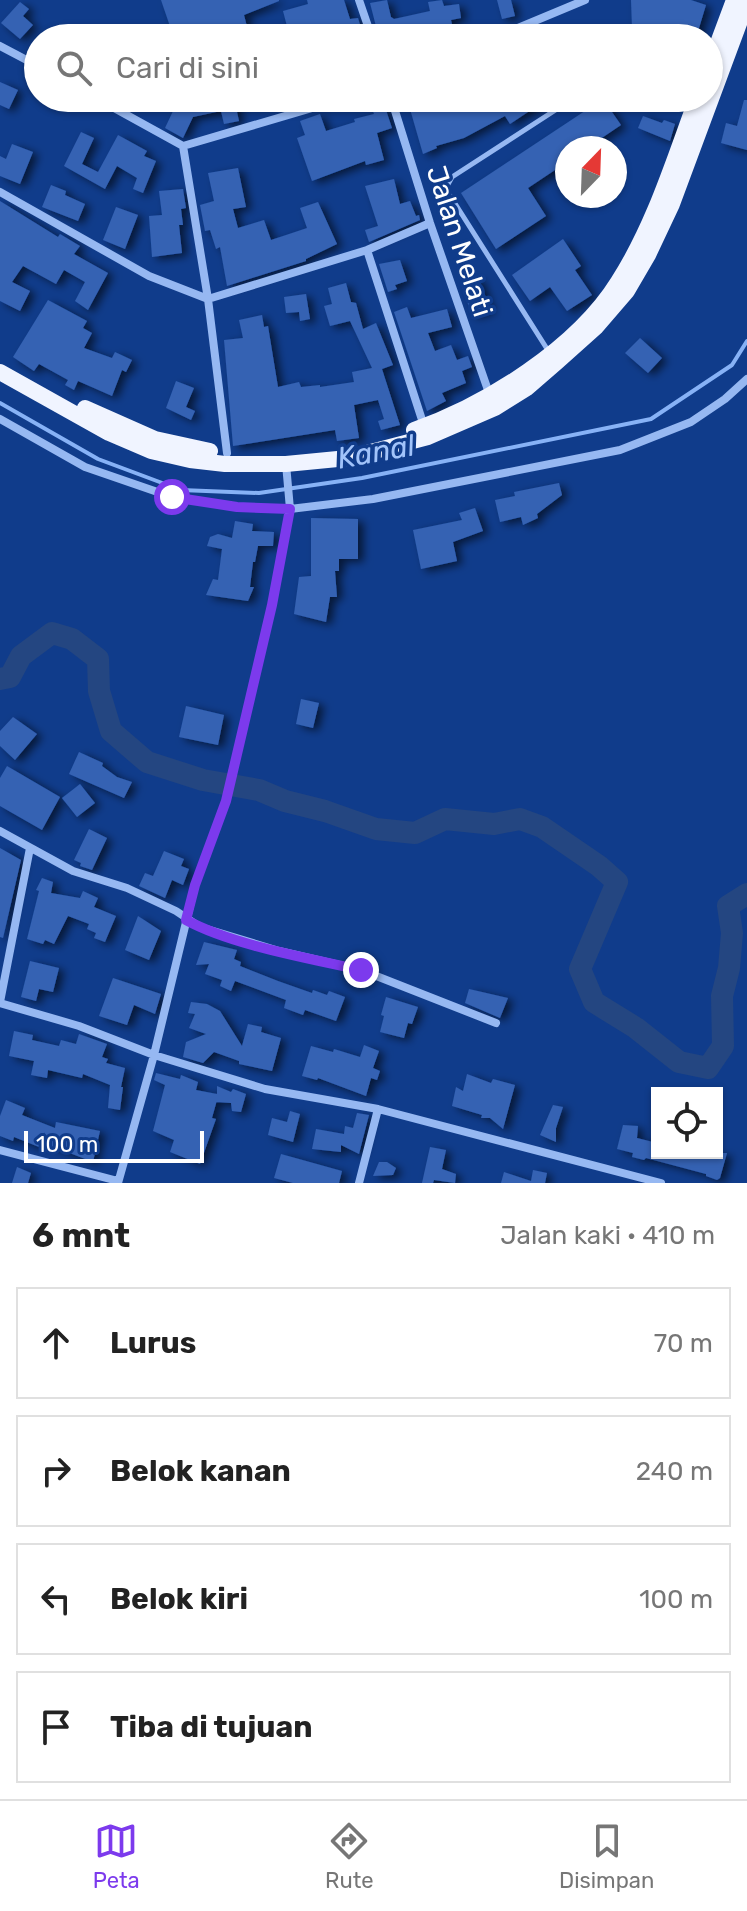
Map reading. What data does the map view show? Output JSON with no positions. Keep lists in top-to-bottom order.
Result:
{
  "streets": {
    "street": ["Jalan Melati"]
  },
  "water": ["Kanal"],
  "scale_bar": "100 m",
  "north": "top right",
  "page": {
    "search": "Cari di sini",
    "scale": "100 m",
    "heading": ["6 mnt", "Jalan kaki · 410 m"],
    "list": [
      ["Lurus", "70 m"],
      ["Belok kanan", "240 m"],
      ["Belok kiri", "100 m"],
      "Tiba di tujuan"
    ],
    "nav": ["Peta", "Rute", "Disimpan"]
  }
}
